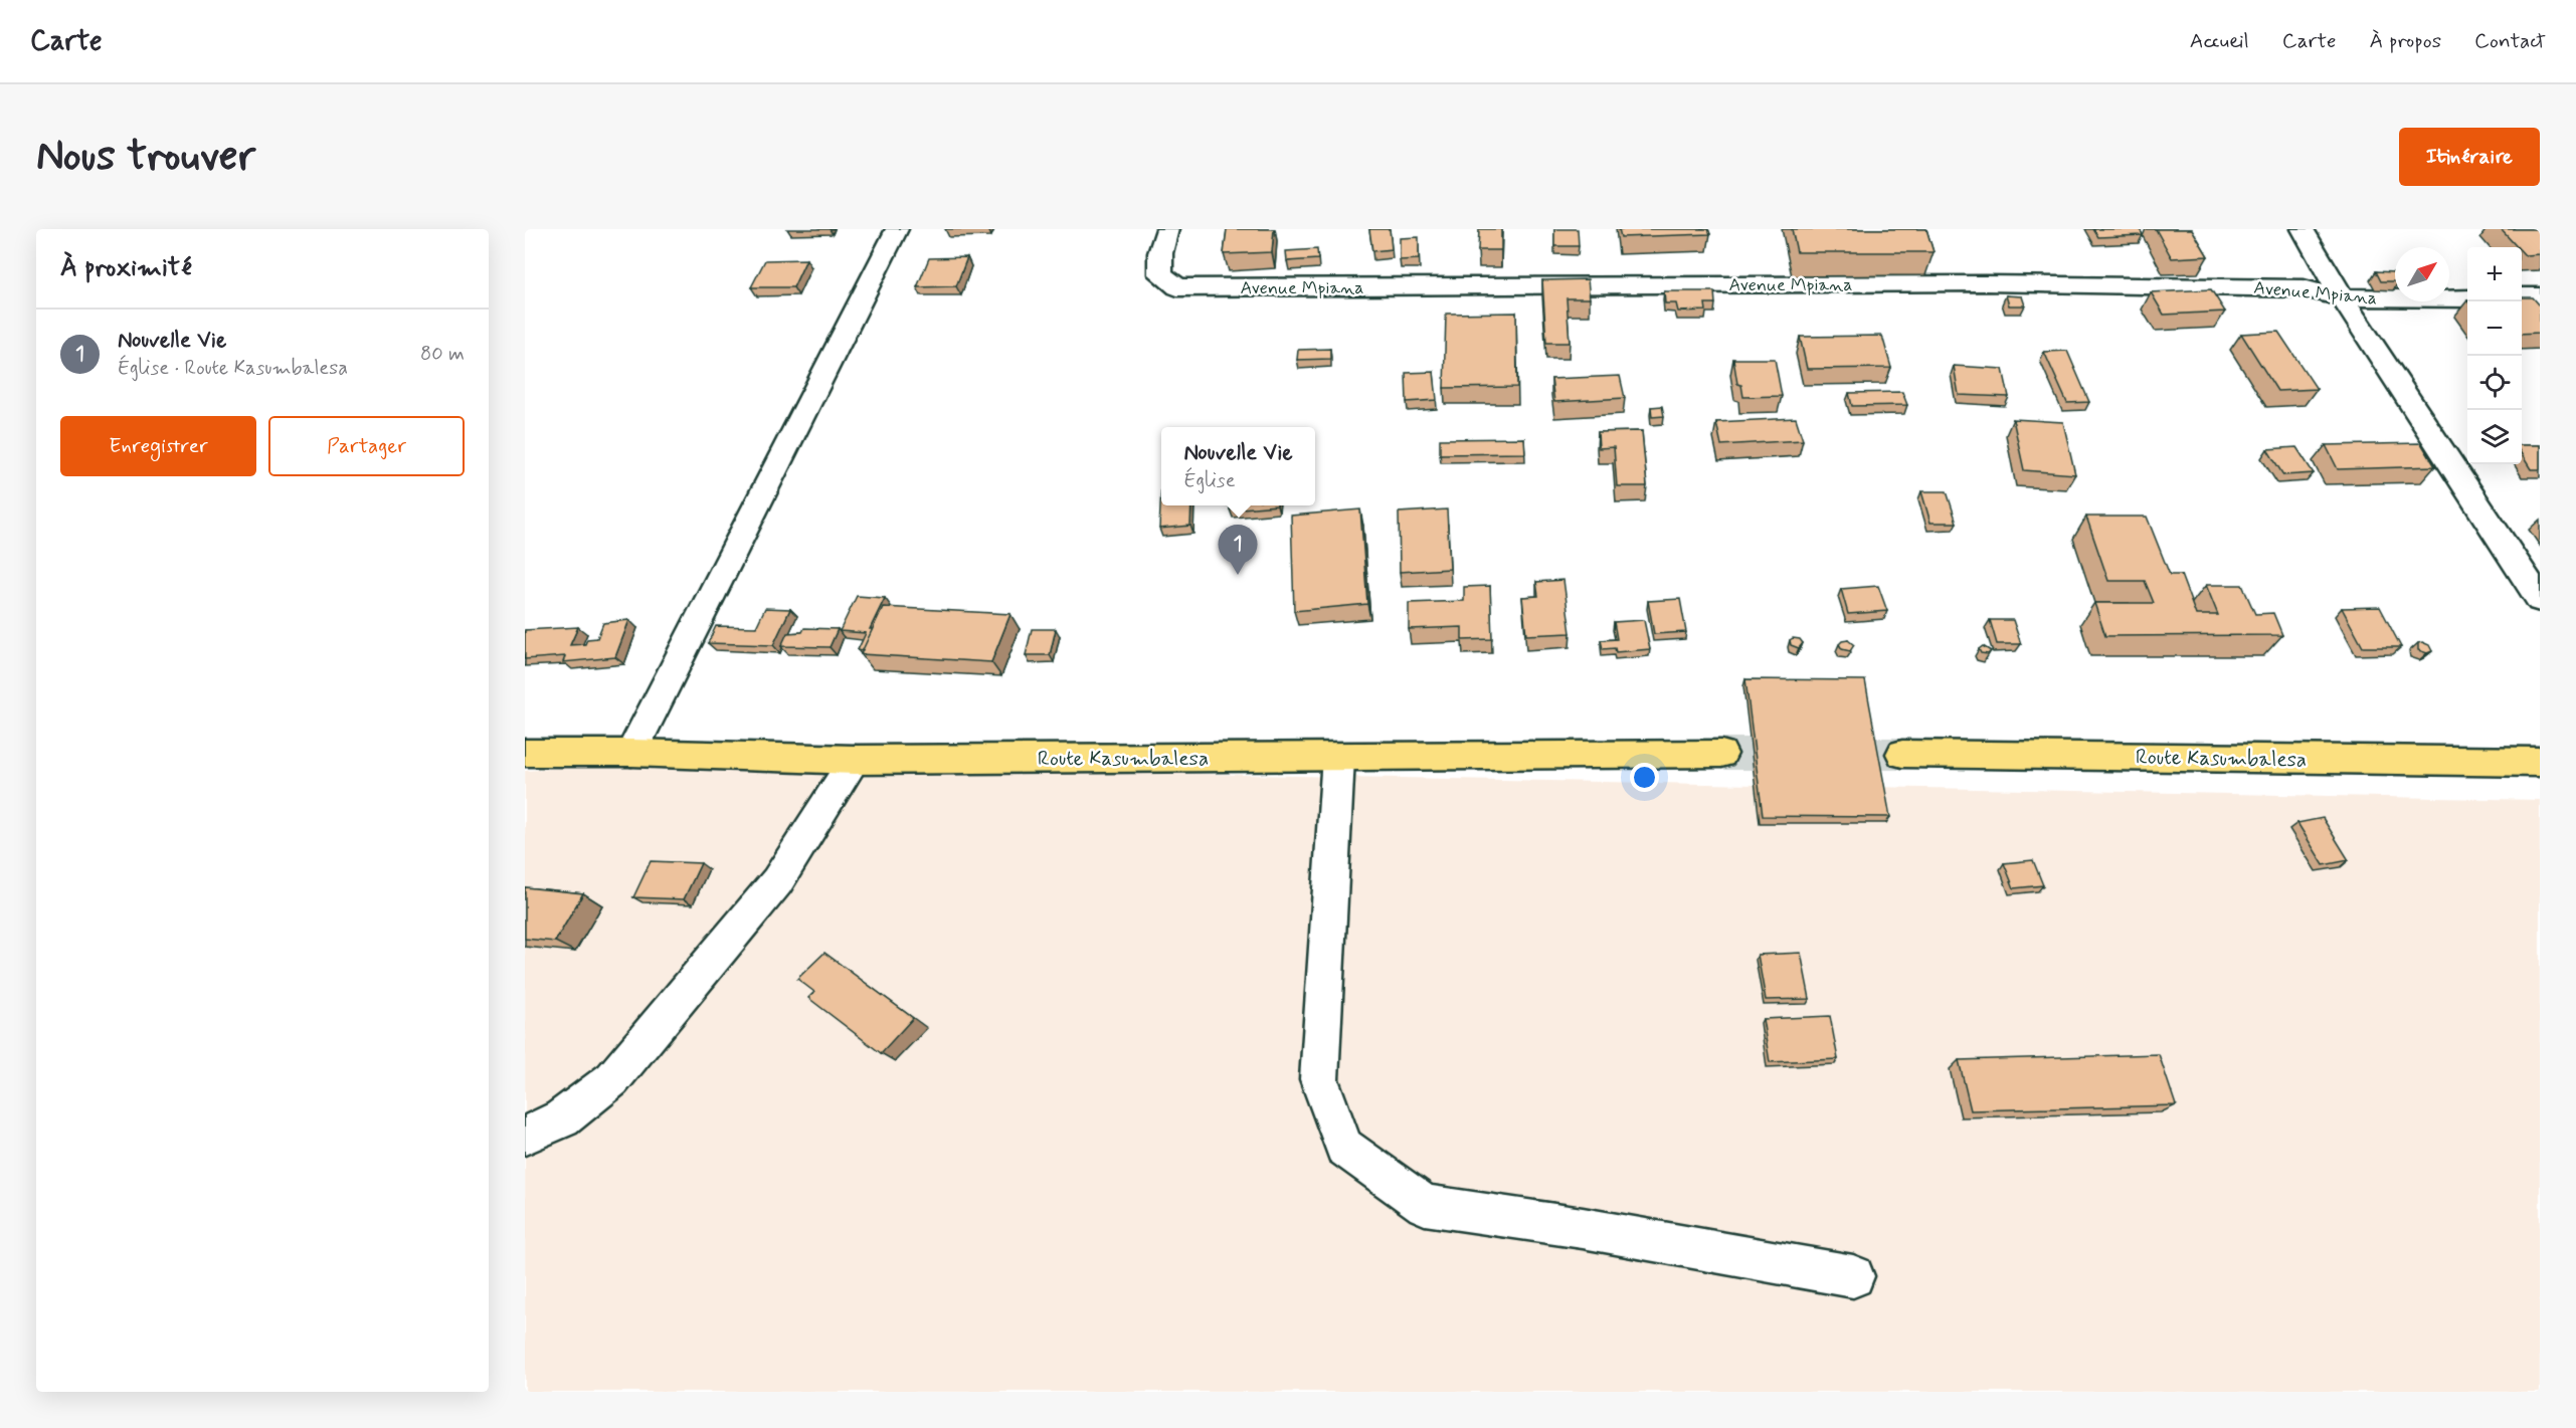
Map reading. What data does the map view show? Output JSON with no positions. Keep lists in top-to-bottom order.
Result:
{
  "streets": {
    "highway": ["Route Kasumbalesa"],
    "street": ["Avenue Mpiana"]
  },
  "north": "top right",
  "page": {
    "header": "Carte",
    "nav": [
      "Accueil",
      "Carte",
      "À propos",
      "Contact"
    ],
    "buttons": [
      "Itinéraire",
      ["Enregistrer", "Partager"]
    ],
    "title": "Nous trouver",
    "heading": "À proximité",
    "map_buttons": ["+", "−"],
    "list": [
      {
        "mark": "1",
        "name": "Nouvelle Vie",
        "note": "Église · Route Kasumbalesa",
        "value": "80 m"
      }
    ],
    "popup": ["Nouvelle Vie", "Église"],
    "pins": "1"
  }
}
